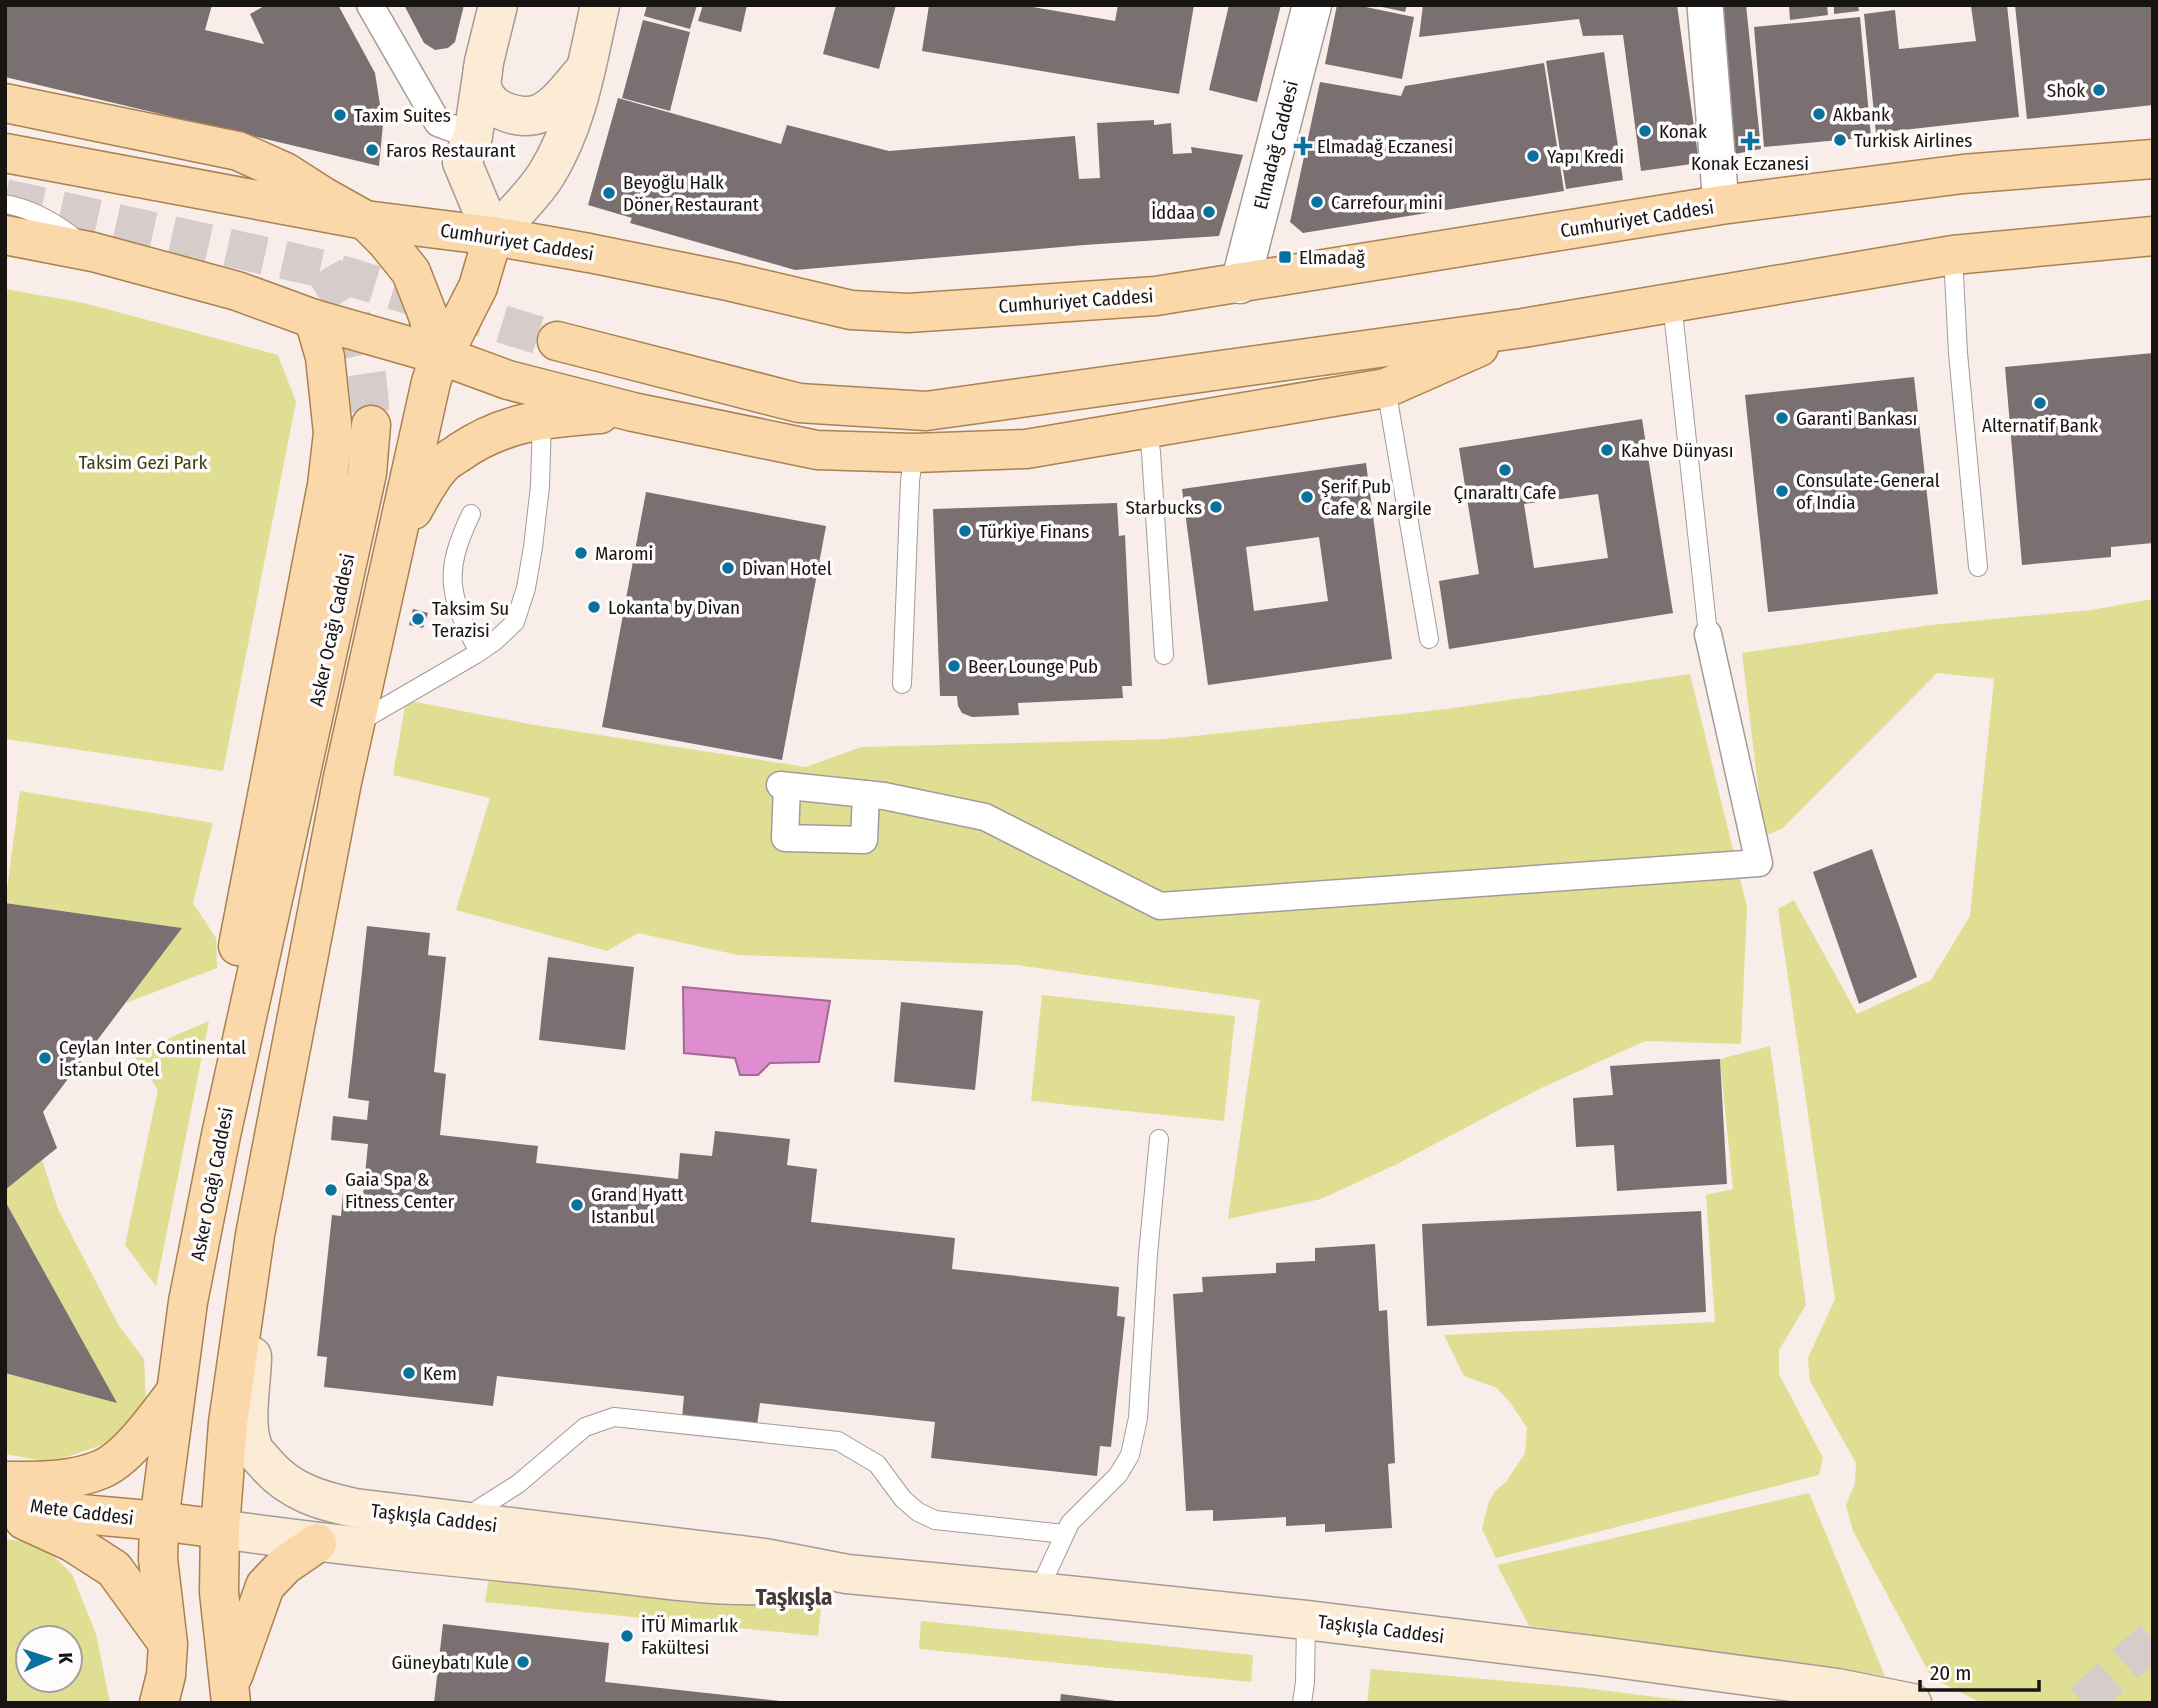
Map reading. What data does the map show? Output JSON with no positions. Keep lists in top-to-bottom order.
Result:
{
  "streets": {
    "main road": [
      "Cumhuriyet Caddesi",
      "Asker Ocağı Caddesi",
      "Mete Caddesi",
      "Taşkışla Caddesi"
    ],
    "street": ["Elmadağ Caddesi"]
  },
  "crossings": [
    ["Elmadağ Caddesi", "Cumhuriyet Caddesi"],
    ["Asker Ocağı Caddesi", "Mete Caddesi"],
    ["Asker Ocağı Caddesi", "Taşkışla Caddesi"],
    ["Mete Caddesi", "Taşkışla Caddesi"]
  ],
  "districts": ["Taşkışla"],
  "parks": ["Taksim Gezi Park"],
  "places": {
    "other": [
      "Shok",
      "Akbank",
      "Taxim Suites",
      "Konak",
      "Turkisk Airlines",
      "Faros Restaurant",
      "Yapı Kredi",
      "Beyoğlu Halk Döner Restaurant",
      "Carrefour mini",
      "İddaa",
      "Alternatif Bank",
      "Garanti Bankası",
      "Kahve Dünyası",
      "Çınaraltı Cafe",
      "Consulate-General of India",
      "Şerif Pub Cafe & Nargile",
      "Starbucks",
      "Türkiye Finans",
      "Maromi",
      "Divan Hotel",
      "Lokanta by Divan",
      "Taksim Su Terazisi",
      "Beer Lounge Pub",
      "Ceylan Inter Continental İstanbul Otel",
      "Gaia Spa & Fitness Center",
      "Grand Hyatt Istanbul",
      "Kem",
      "İTÜ Mimarlık Fakültesi",
      "Güneybatı Kule"
    ],
    "health": ["Konak Eczanesi", "Elmadağ Eczanesi"],
    "transit": ["Elmadağ"]
  },
  "scale_bar": "20 m",
  "north": "right"
}
